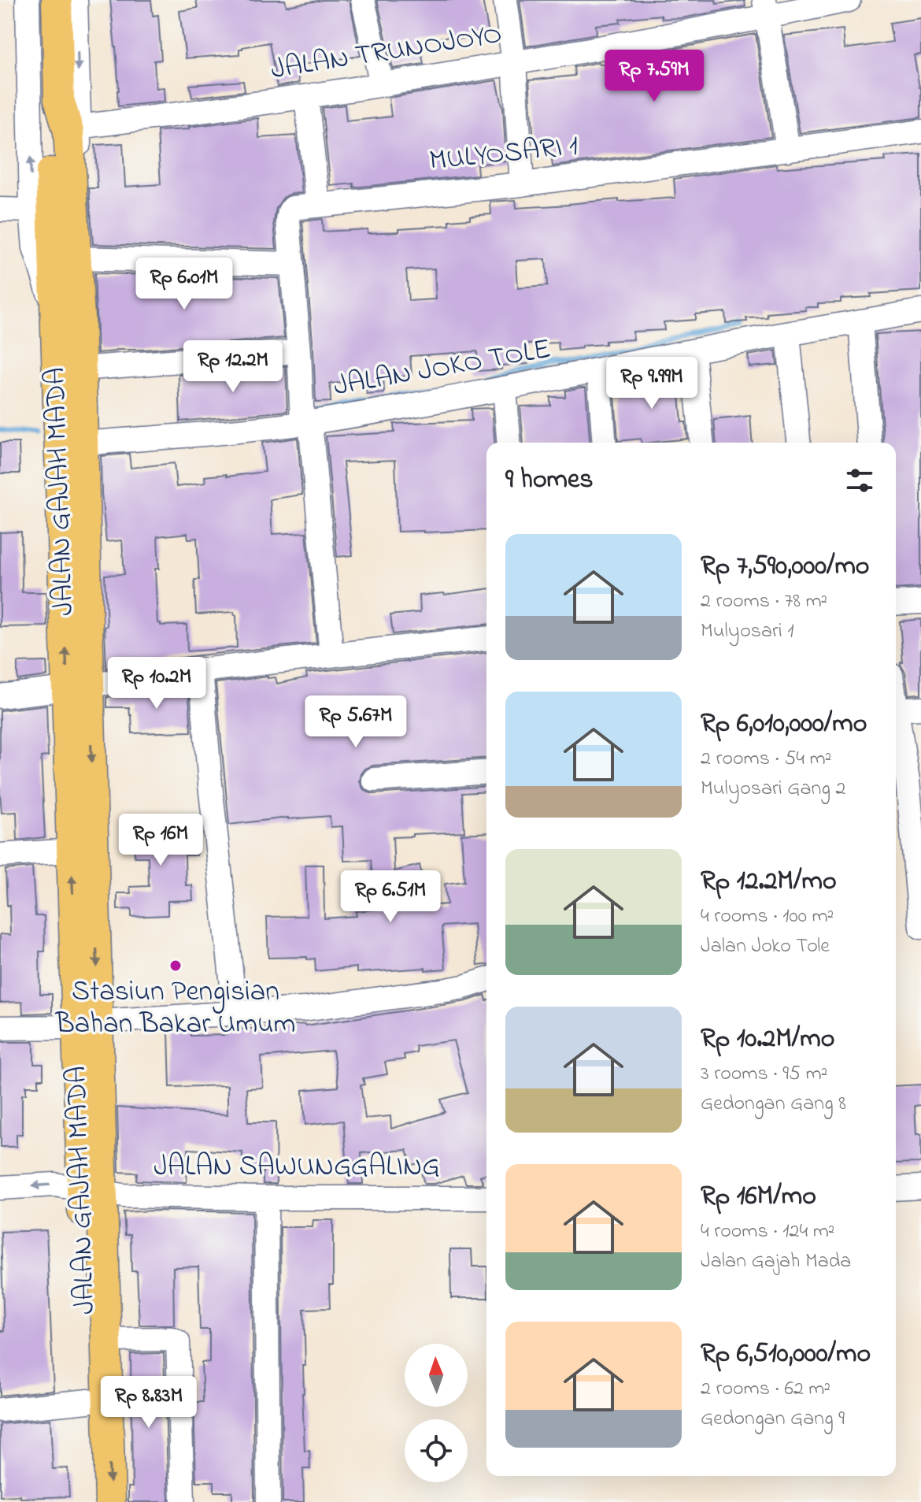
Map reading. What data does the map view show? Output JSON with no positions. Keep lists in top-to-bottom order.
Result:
{
  "streets": {
    "main road": ["JALAN GAJAH MADA"],
    "street": [
      "JALAN TRUNOJOYO",
      "MULYOSARI 1",
      "JALAN JOKO TOLE",
      "JALAN SAWUNGGALING"
    ]
  },
  "crossings": [
    ["JALAN TRUNOJOYO", "JALAN GAJAH MADA"],
    ["MULYOSARI 1", "JALAN JOKO TOLE"],
    ["JALAN JOKO TOLE", "JALAN GAJAH MADA"],
    ["JALAN GAJAH MADA", "JALAN SAWUNGGALING"]
  ],
  "places": ["Stasiun Pengisian Bahan Bakar Umum"],
  "north": "top",
  "page": {
    "price": [
      "Rp 7.59M",
      "Rp 6.01M",
      "Rp 12.2M",
      "Rp 9.99M",
      "Rp 10.2M",
      "Rp 5.67M",
      "Rp 16M",
      "Rp 6.51M",
      "Rp 8.83M"
    ],
    "heading": "9 homes",
    "list": [
      {
        "name": "Rp 7,590,000/mo",
        "note": "2 rooms · 78 m² · Mulyosari 1"
      },
      {
        "name": "Rp 6,010,000/mo",
        "note": "2 rooms · 54 m² · Mulyosari Gang 2"
      },
      {
        "name": "Rp 12.2M/mo",
        "note": "4 rooms · 100 m² · Jalan Joko Tole"
      },
      {
        "name": "Rp 10.2M/mo",
        "note": "3 rooms · 95 m² · Gedongan Gang 8"
      },
      {
        "name": "Rp 16M/mo",
        "note": "4 rooms · 124 m² · Jalan Gajah Mada"
      },
      {
        "name": "Rp 6,510,000/mo",
        "note": "2 rooms · 62 m² · Gedongan Gang 9"
      }
    ]
  }
}
